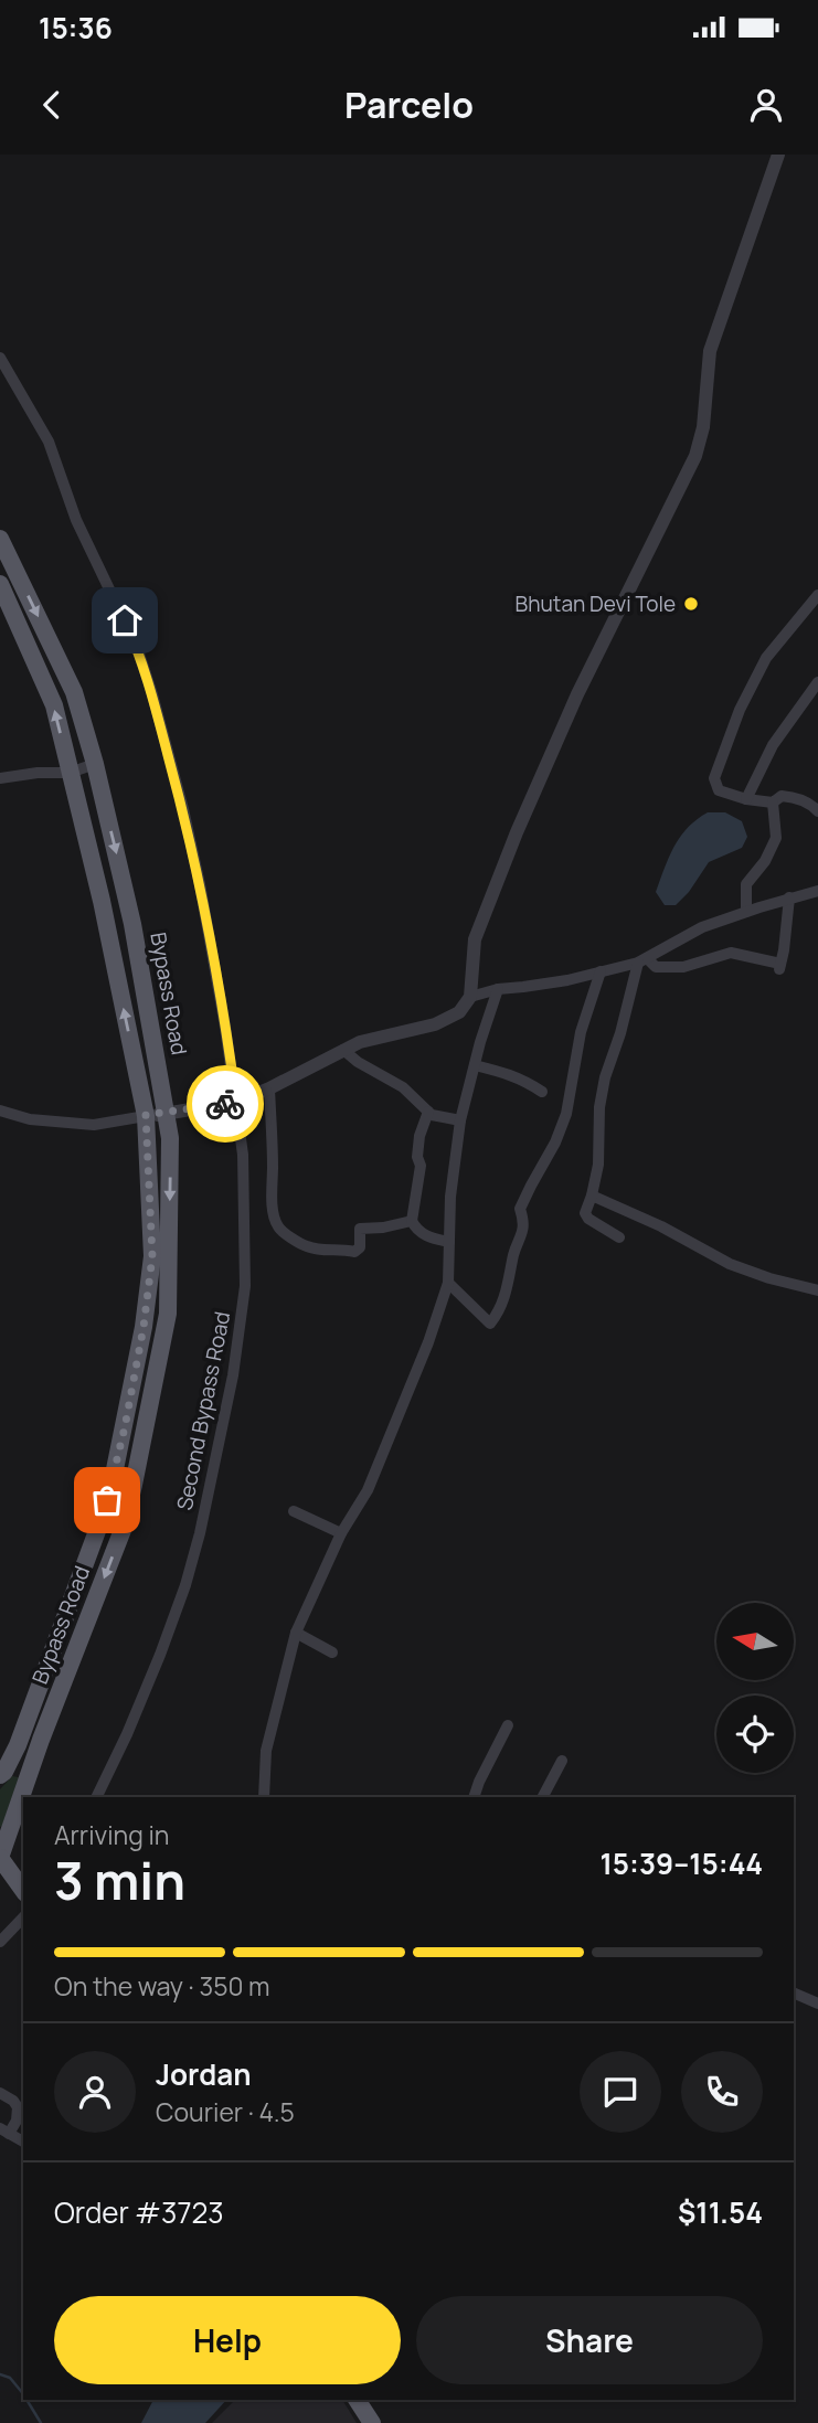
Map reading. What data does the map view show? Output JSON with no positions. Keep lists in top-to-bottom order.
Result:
{
  "streets": {
    "main road": ["Bypass Road"],
    "street": ["Second Bypass Road"]
  },
  "places": ["Bhutan Devi Tole"],
  "north": "left",
  "page": {
    "status": "15:36",
    "header": "Parcelo",
    "heading": ["3 min", "Arriving in", "15:39–15:44"],
    "panel": [
      "Jordan",
      "Courier · 4.5",
      "Order #3723",
      "$11.54"
    ],
    "bar": "On the way · 350 m",
    "buttons": ["Help", "Share"]
  }
}
